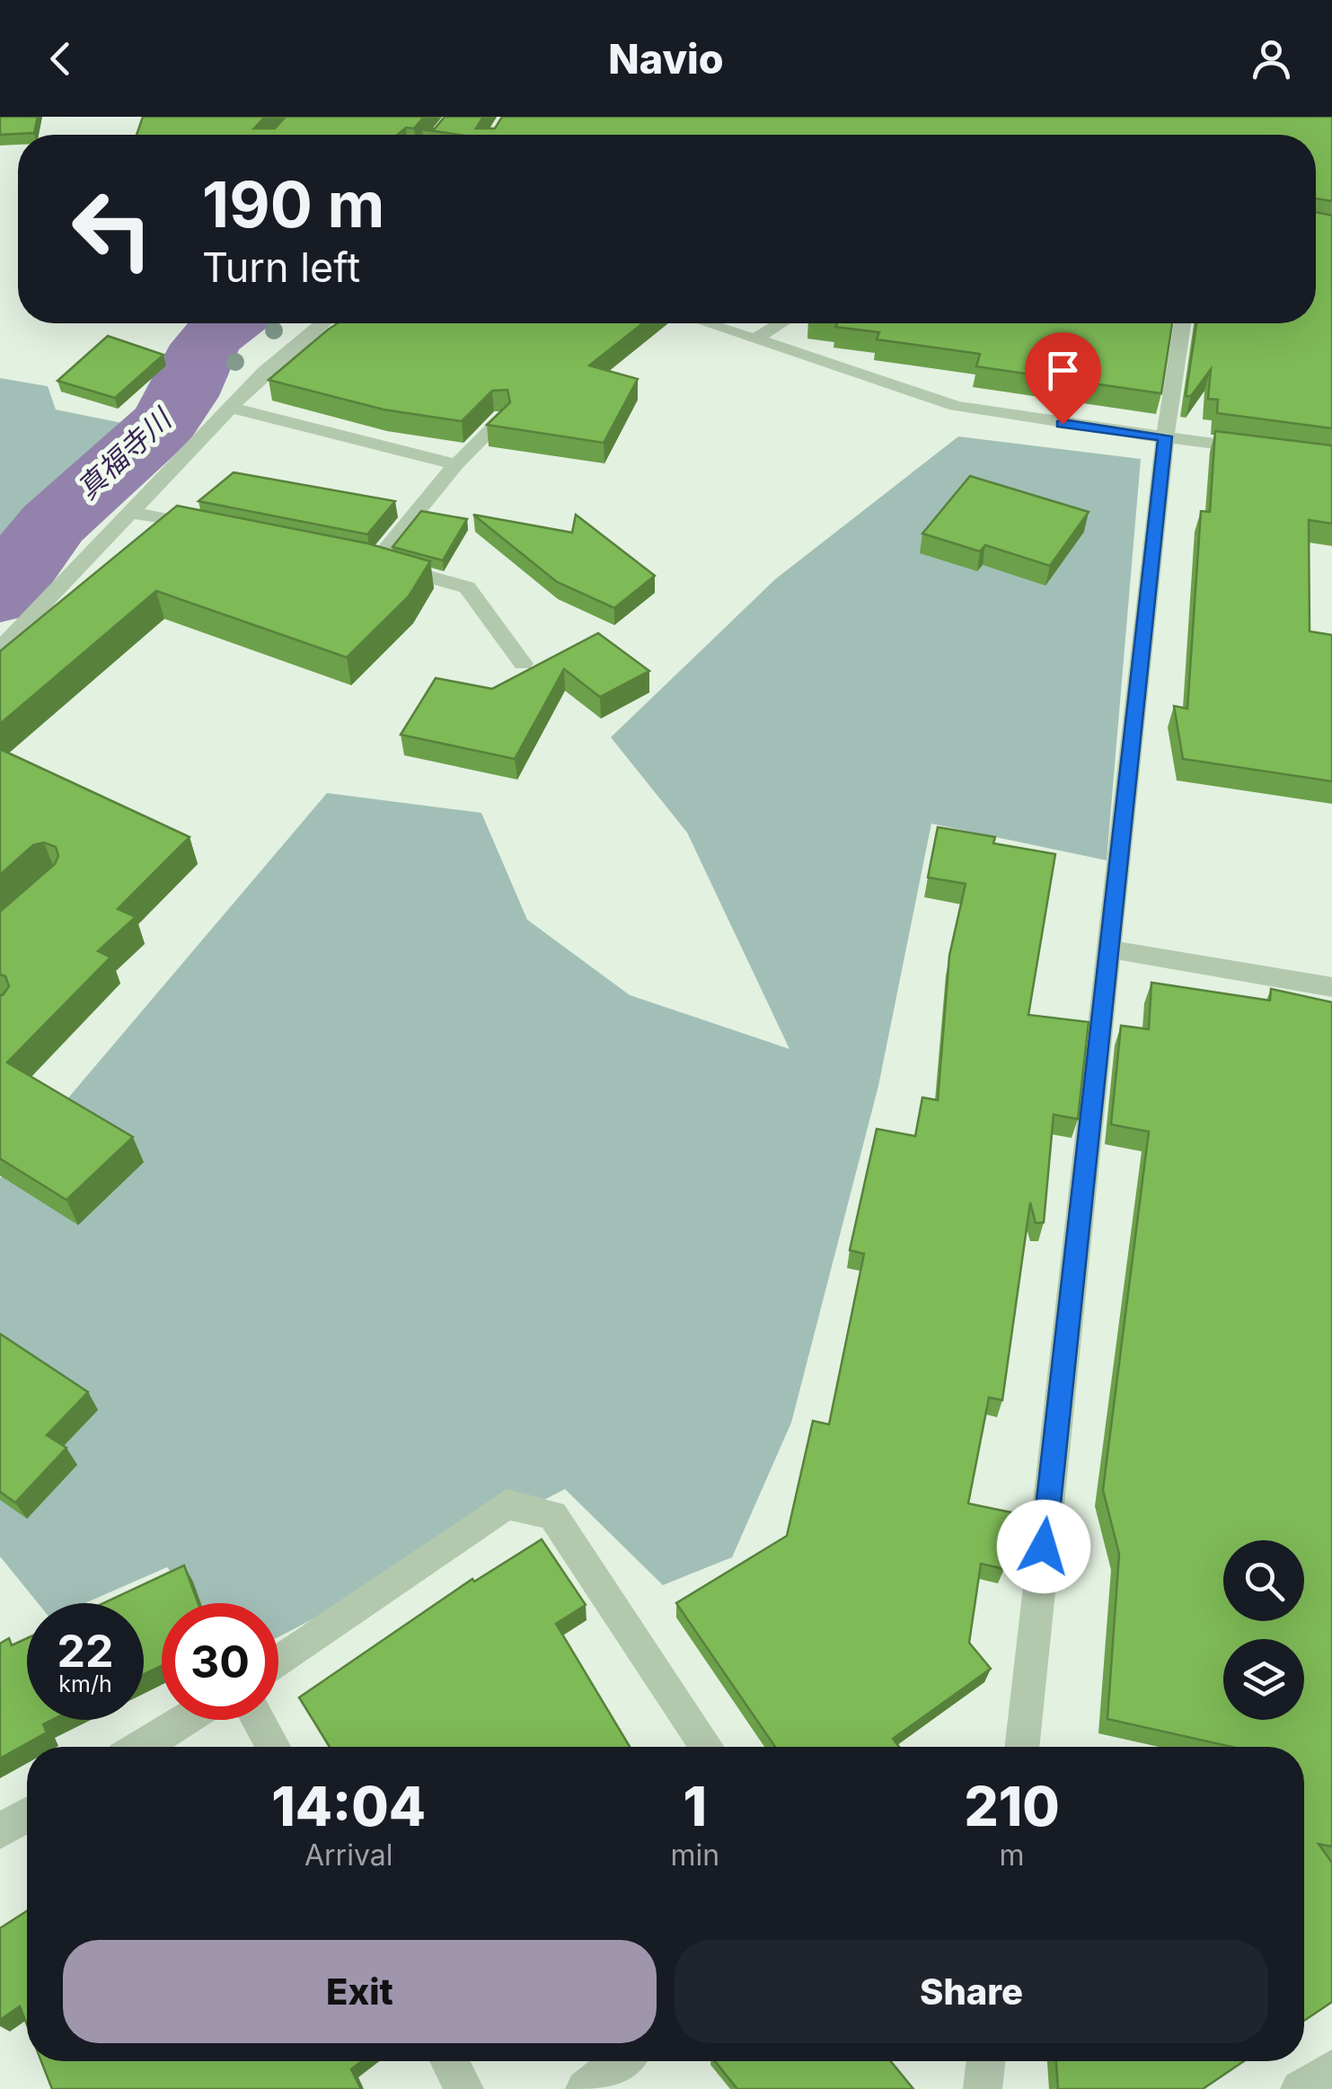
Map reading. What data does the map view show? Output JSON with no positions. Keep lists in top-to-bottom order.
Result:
{
  "water": ["真福寺川"],
  "page": {
    "header": "Navio",
    "turn": ["190 m", "Turn left"],
    "speed": "22 km/h",
    "limit": "30",
    "eta": [
      "14:04",
      "Arrival",
      "1",
      "min",
      "210",
      "m"
    ],
    "buttons": ["Exit", "Share"]
  }
}
